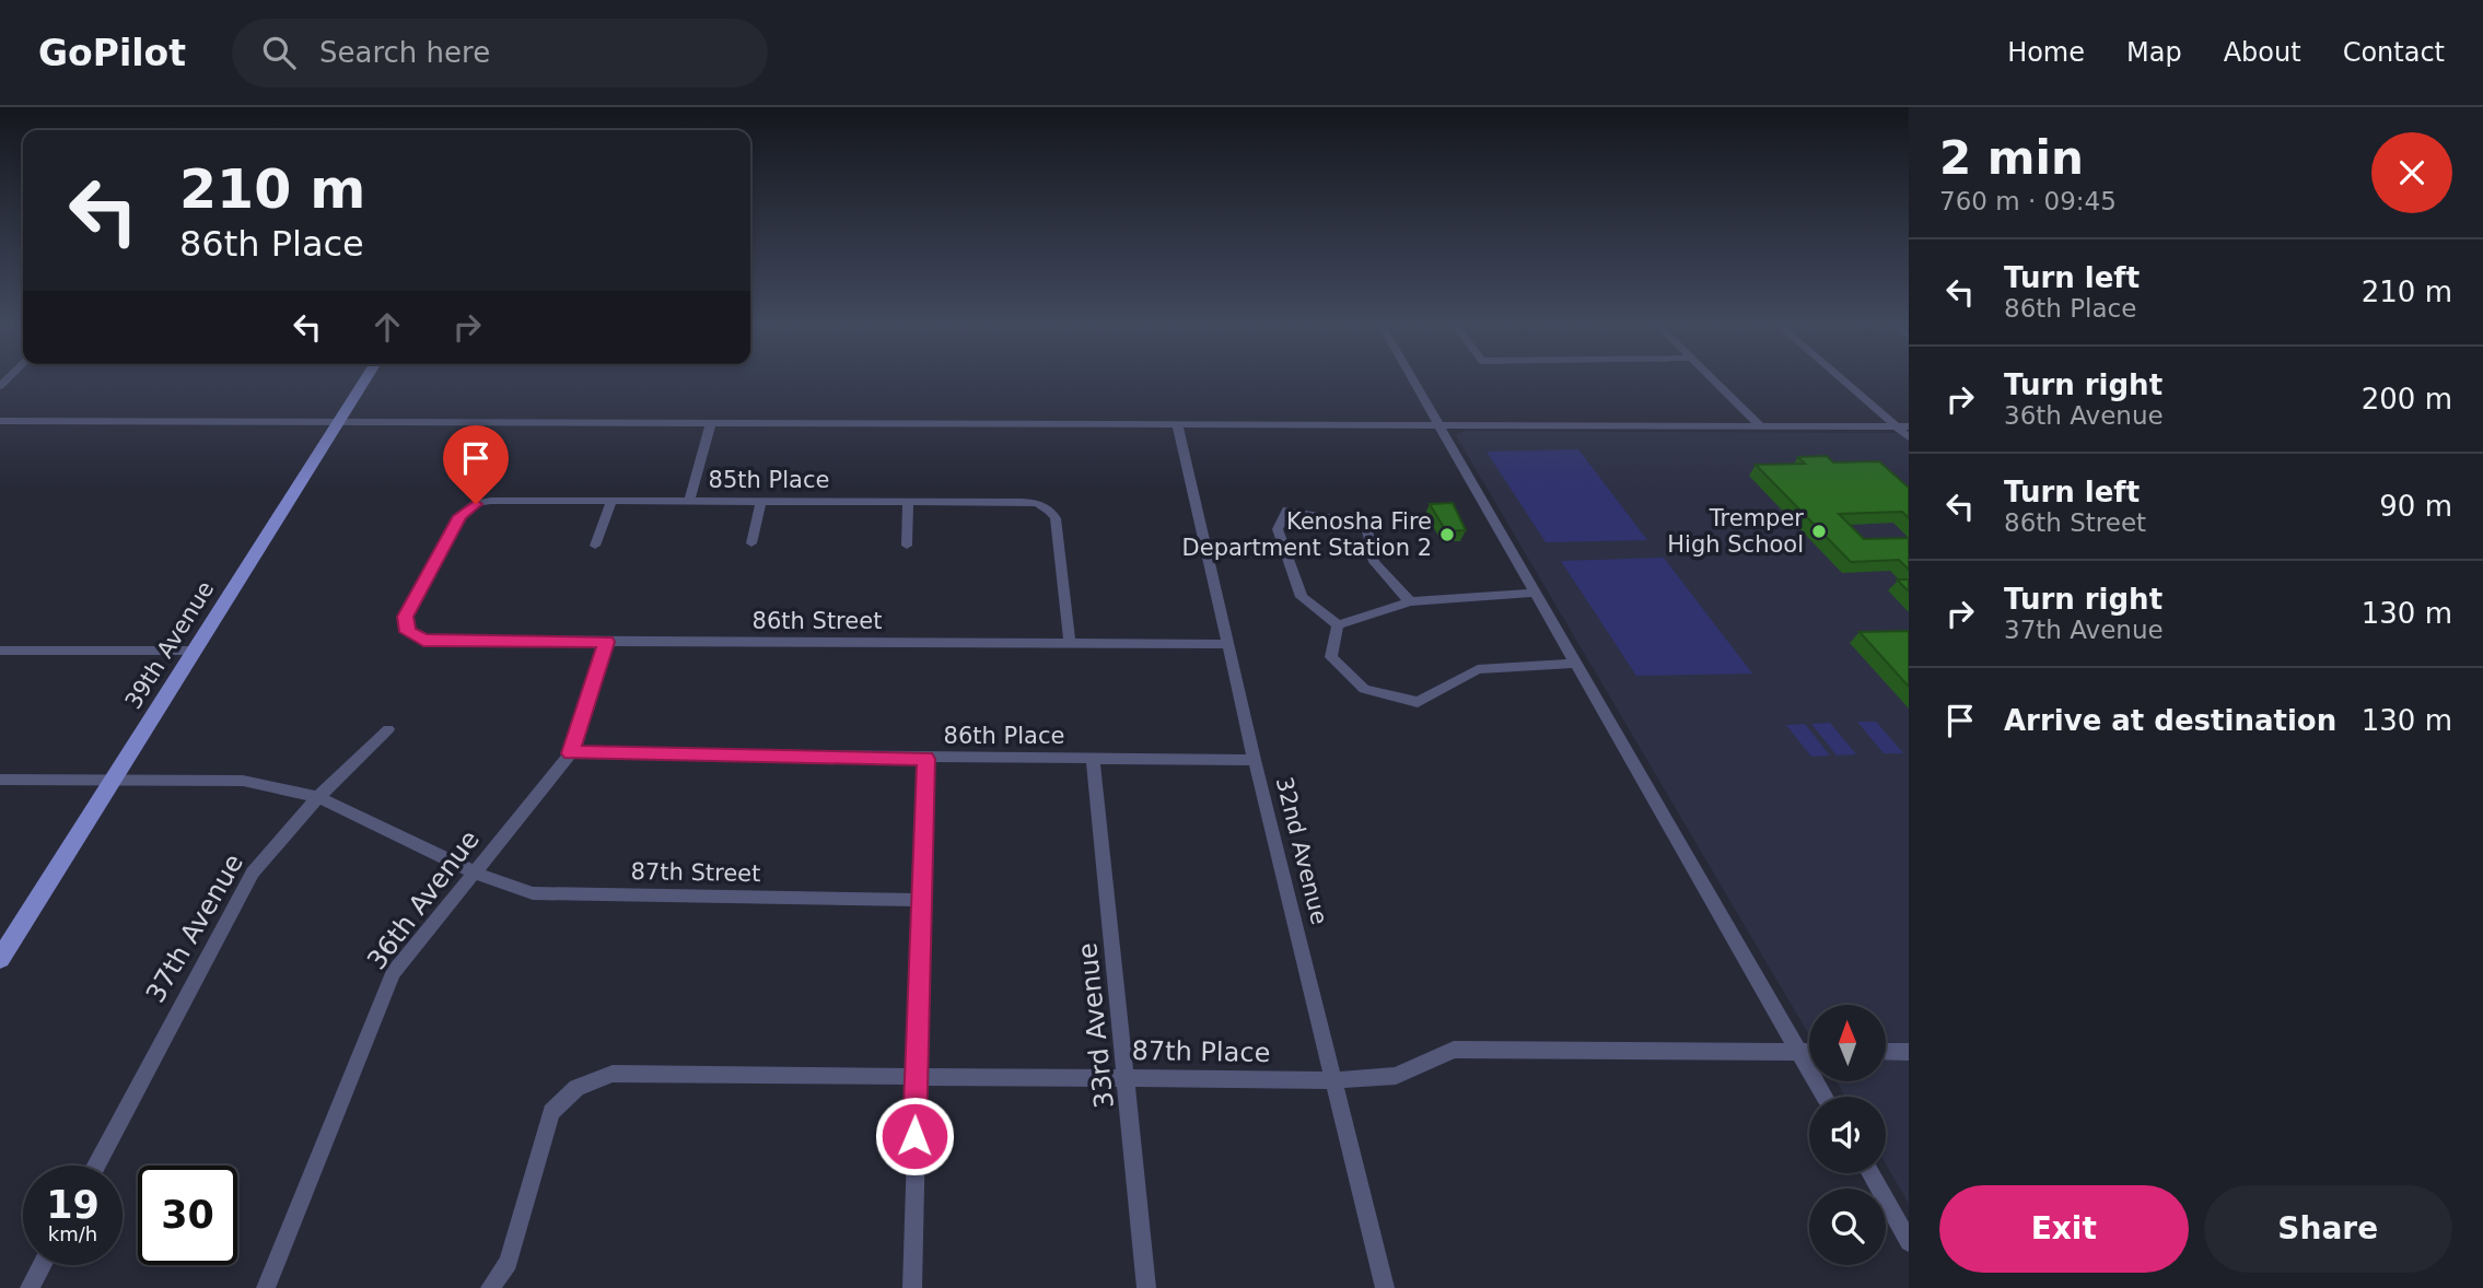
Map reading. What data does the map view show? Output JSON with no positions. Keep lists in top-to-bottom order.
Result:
{
  "streets": {
    "main road": ["39th Avenue"],
    "street": [
      "85th Place",
      "86th Street",
      "86th Place",
      "32nd Avenue",
      "87th Street",
      "36th Avenue",
      "37th Avenue",
      "33rd Avenue",
      "87th Place"
    ]
  },
  "crossings": [
    ["85th Place", "86th Street"],
    ["86th Street", "32nd Avenue"],
    ["86th Street", "36th Avenue"],
    ["39th Avenue", "87th Street"],
    ["86th Place", "32nd Avenue"],
    ["86th Place", "36th Avenue"],
    ["86th Place", "33rd Avenue"],
    ["32nd Avenue", "87th Place"],
    ["87th Street", "36th Avenue"],
    ["87th Street", "37th Avenue"],
    ["33rd Avenue", "87th Place"]
  ],
  "places": ["Tremper High School", "Kenosha Fire Department Station 2"],
  "north": "top",
  "page": {
    "header": "GoPilot",
    "search": "Search here",
    "nav": [
      "Home",
      "Map",
      "About",
      "Contact"
    ],
    "heading": ["2 min", "760 m · 09:45"],
    "turn": ["210 m", "86th Place"],
    "list": [
      {
        "name": "Turn left",
        "note": "86th Place",
        "value": "210 m"
      },
      {
        "name": "Turn right",
        "note": "36th Avenue",
        "value": "200 m"
      },
      {
        "name": "Turn left",
        "note": "86th Street",
        "value": "90 m"
      },
      {
        "name": "Turn right",
        "note": "37th Avenue",
        "value": "130 m"
      },
      {
        "name": "Arrive at destination",
        "value": "130 m"
      }
    ],
    "speed": "19 km/h",
    "limit": "30",
    "buttons": ["Exit", "Share"]
  }
}
